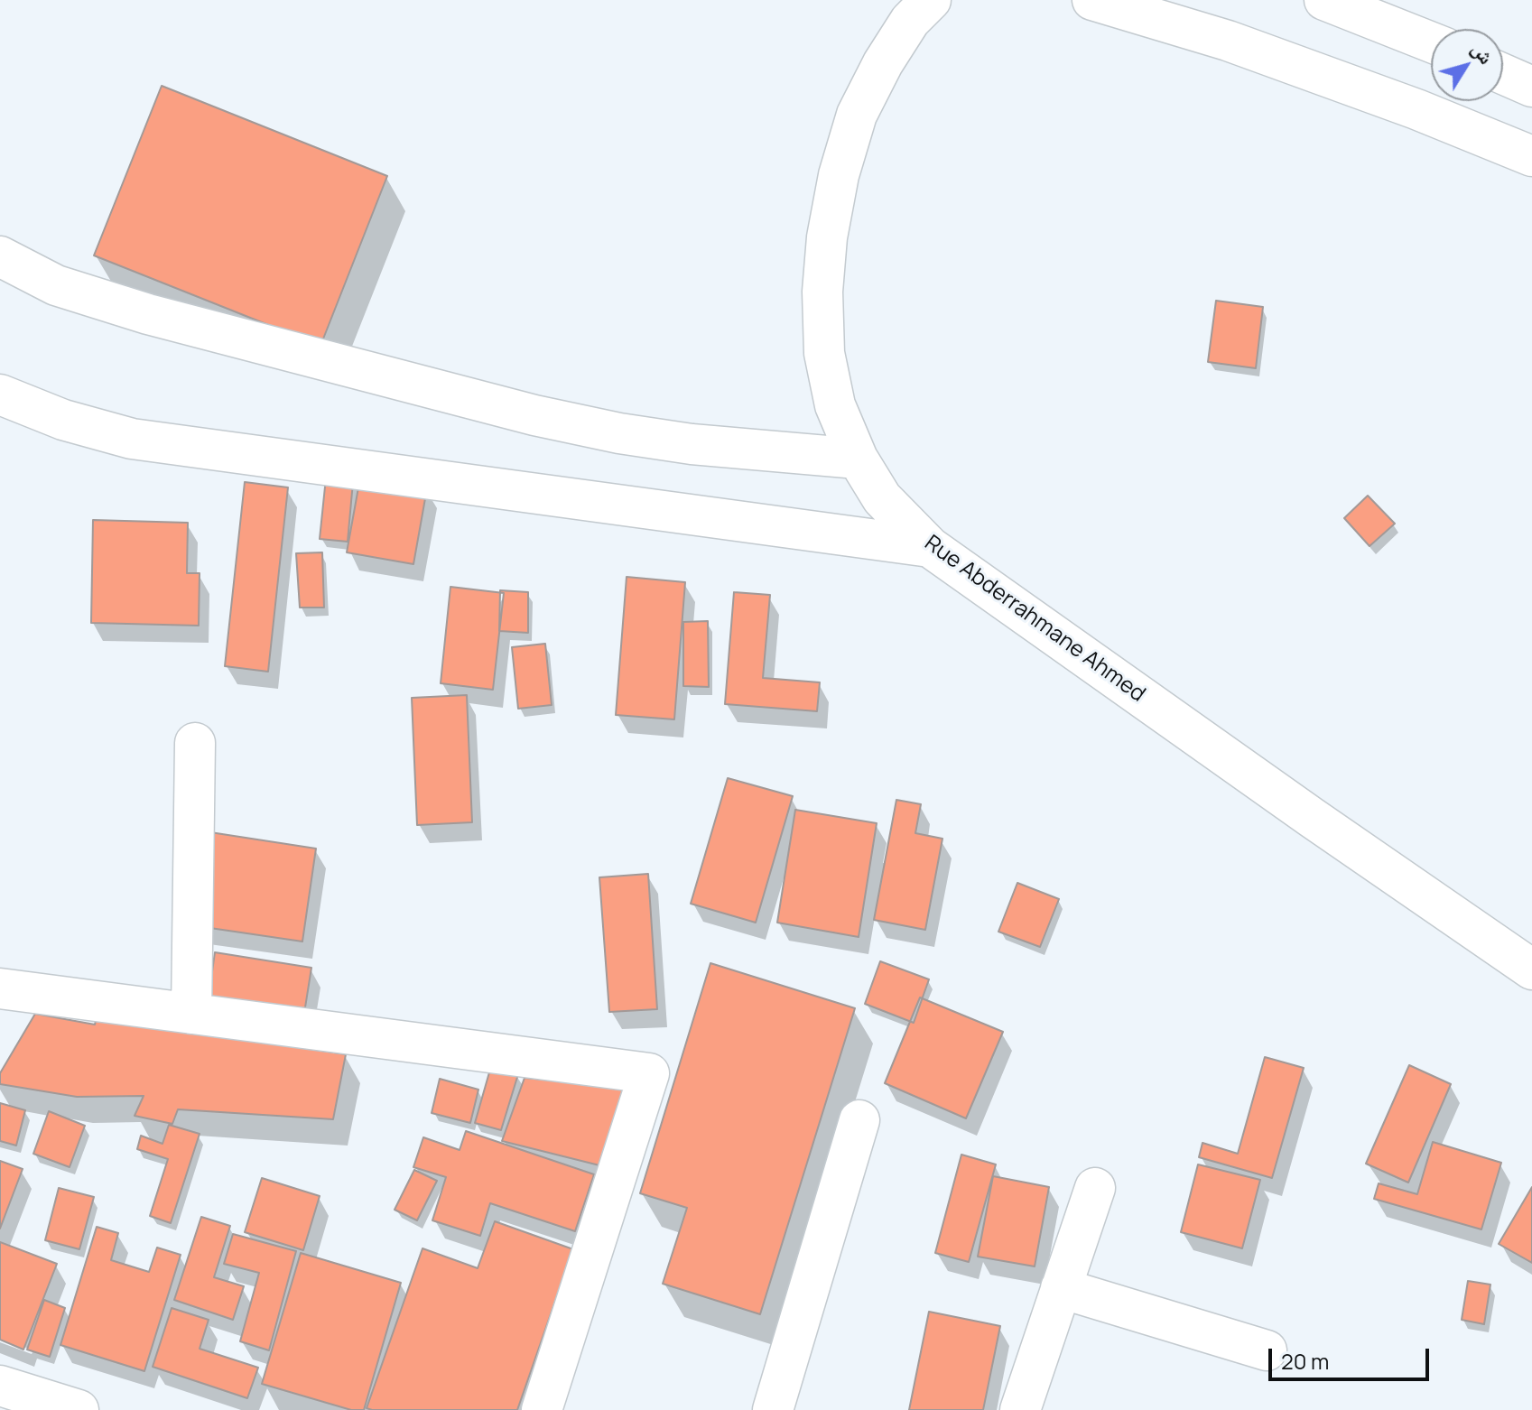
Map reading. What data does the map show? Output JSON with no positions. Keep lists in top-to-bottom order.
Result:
{
  "streets": {
    "street": ["Rue Abderrahmane Ahmed"]
  },
  "scale_bar": "20 m",
  "north": "top right"
}
